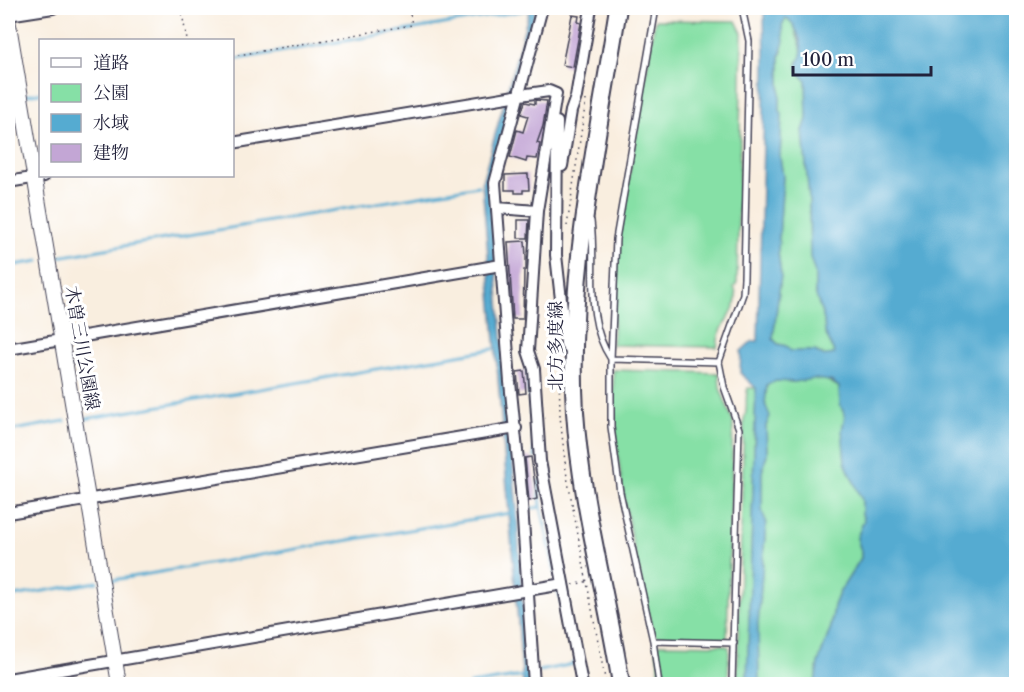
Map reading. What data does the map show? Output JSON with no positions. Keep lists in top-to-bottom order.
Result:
{
  "streets": {
    "main road": ["北方多度線", "木曽三川公園線"]
  },
  "legend": [
    "道路",
    "公園",
    "水域",
    "建物"
  ],
  "scale_bar": "100 m"
}
